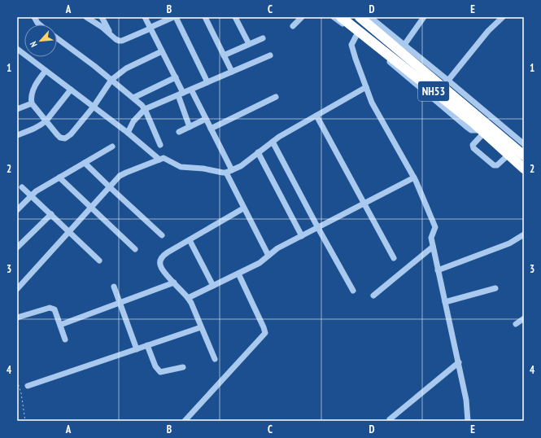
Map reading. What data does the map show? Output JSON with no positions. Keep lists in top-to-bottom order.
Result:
{
  "streets": {
    "highway": ["NH53"]
  },
  "north": "bottom left",
  "grid": {
    "columns": [
      "A",
      "B",
      "C",
      "D",
      "E"
    ],
    "rows": [
      "1",
      "2",
      "3",
      "4"
    ]
  }
}
